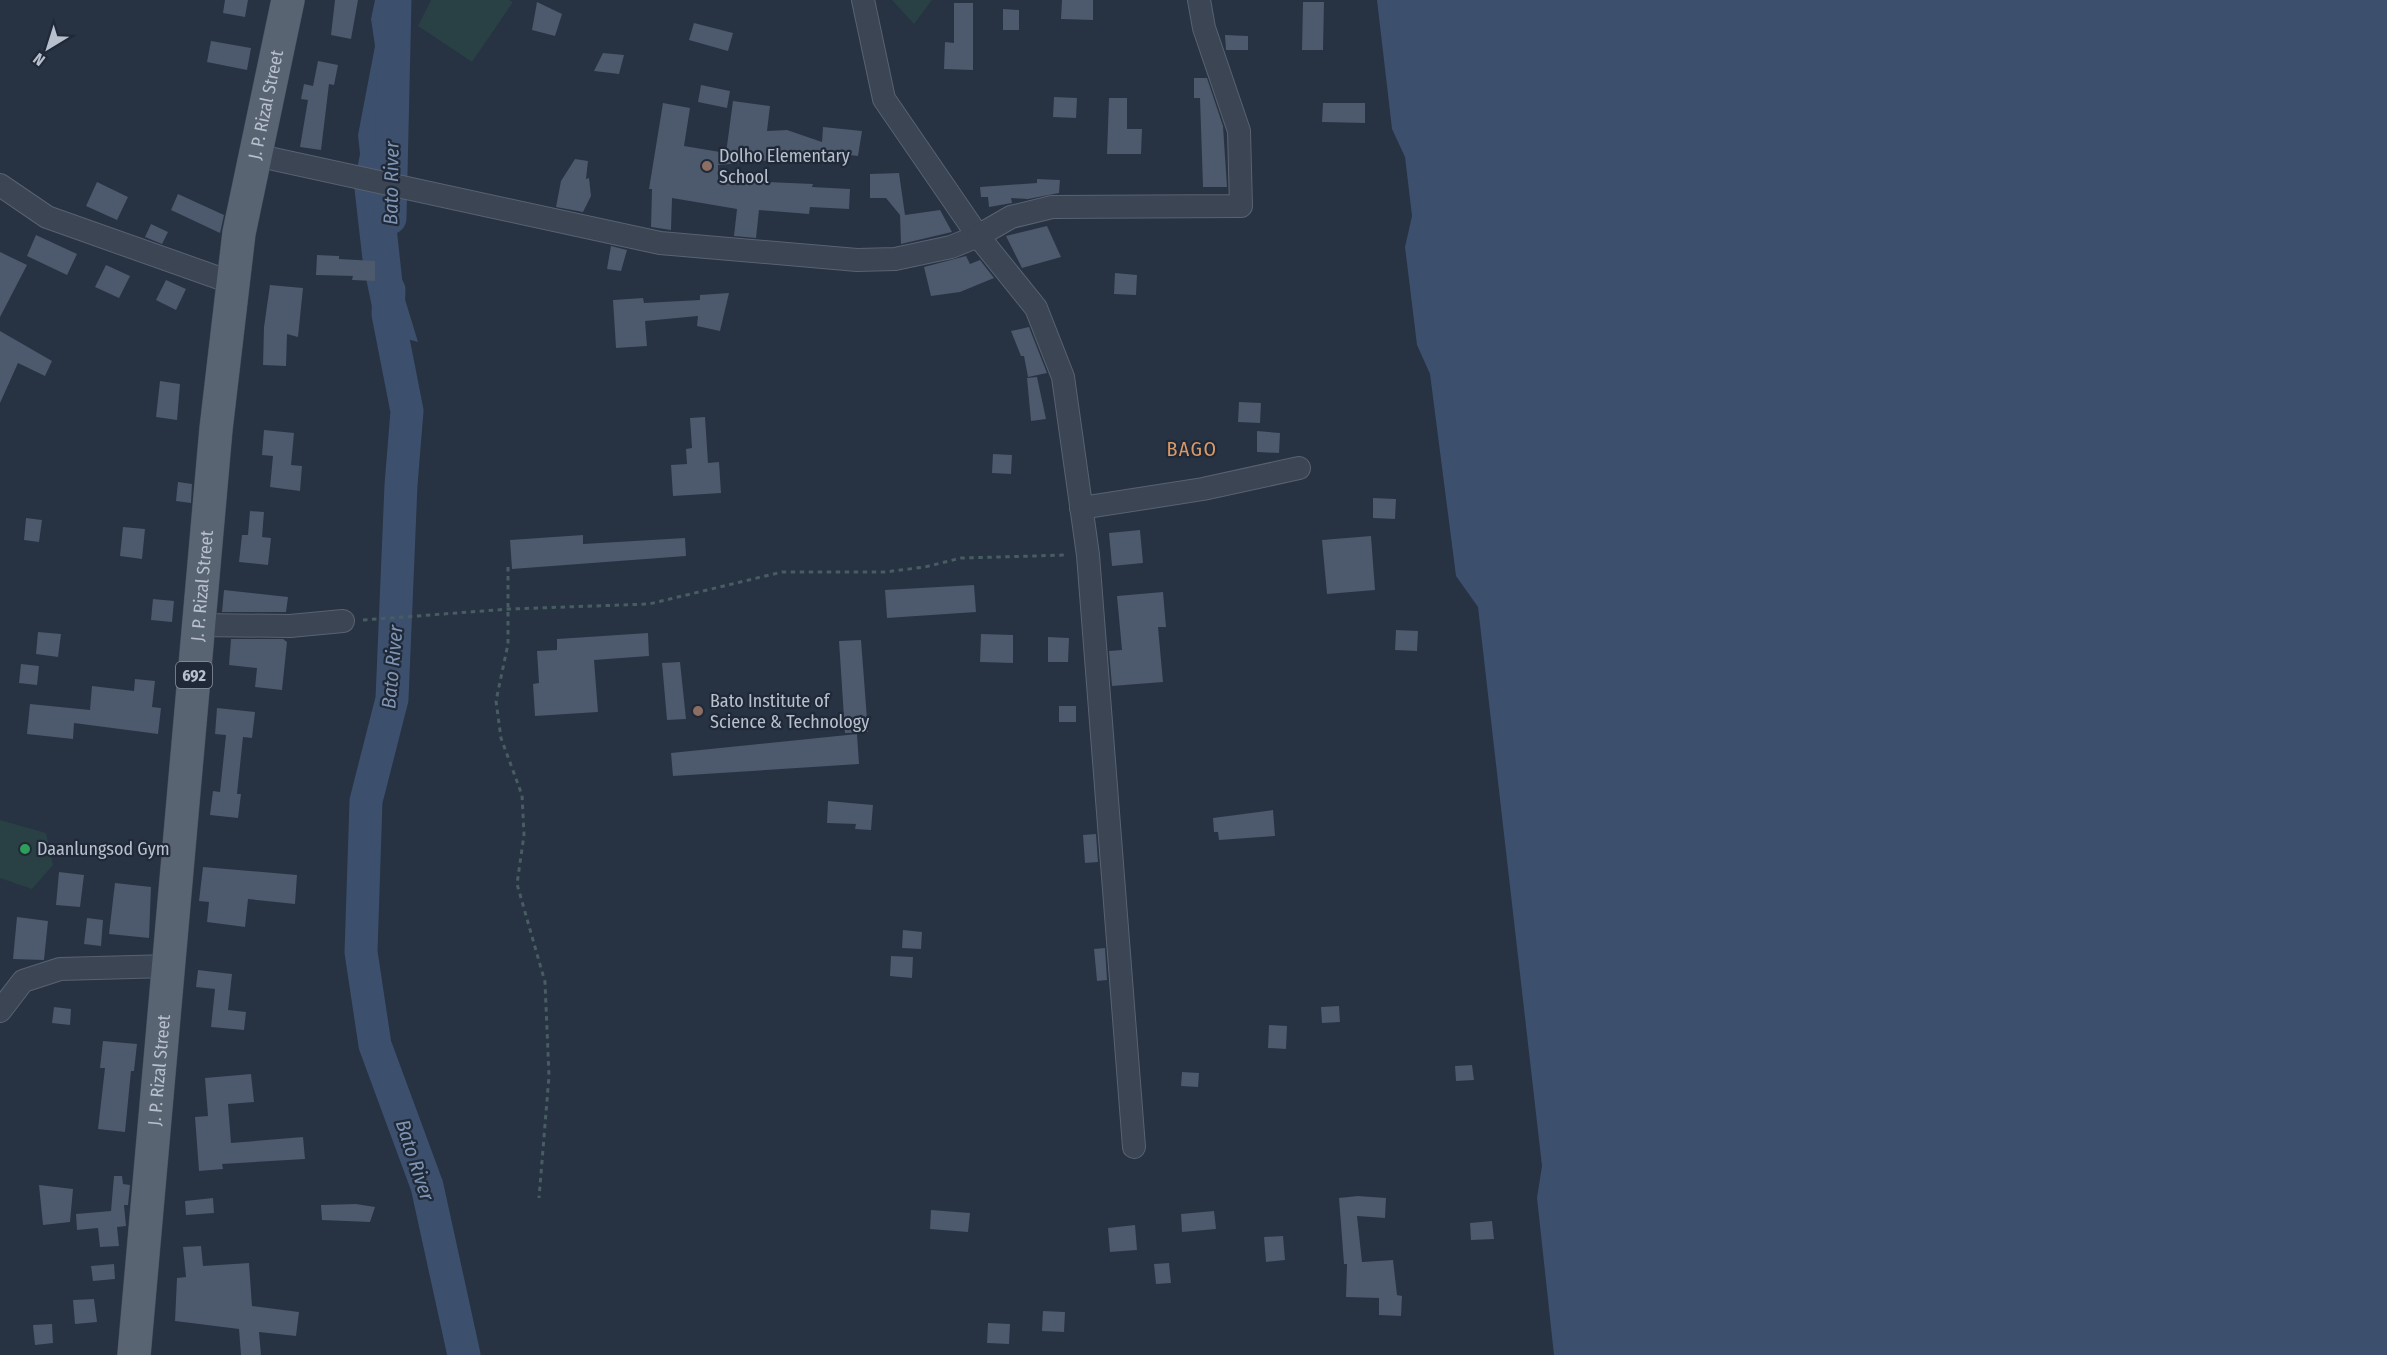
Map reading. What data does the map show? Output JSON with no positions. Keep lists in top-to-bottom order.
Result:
{
  "streets": {
    "main road": ["J. P. Rizal Street", "692"]
  },
  "districts": ["BAGO"],
  "water": ["Bato River"],
  "places": ["Dolho Elementary School", "Bato Institute of Science & Technology", "Daanlungsod Gym"],
  "north": "bottom left"
}
